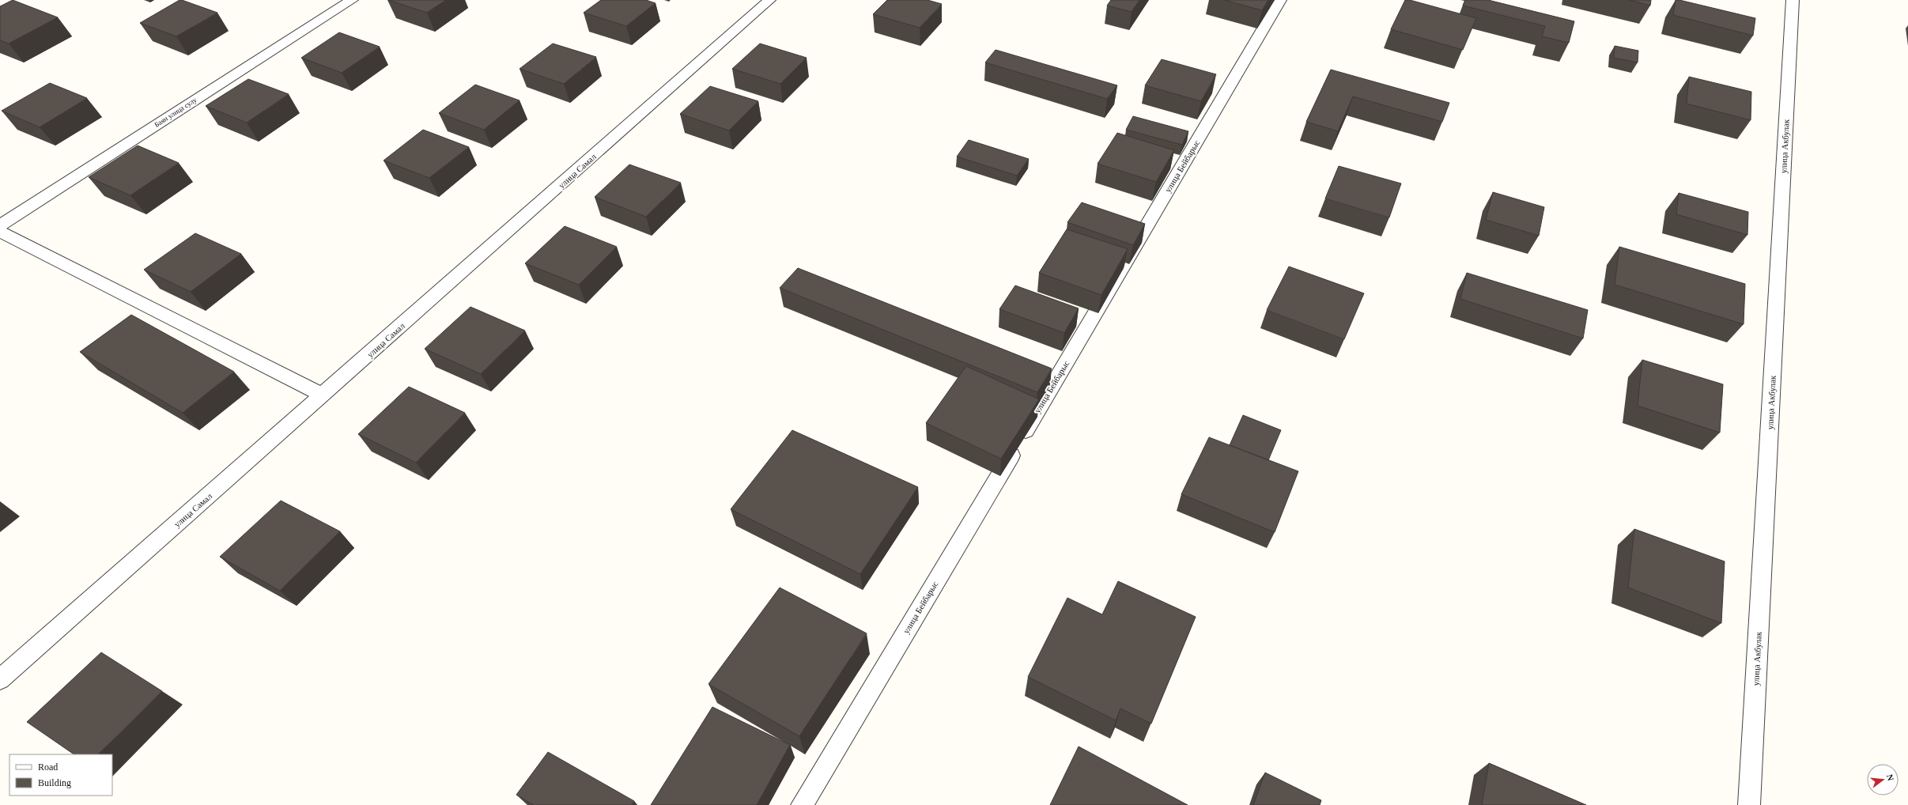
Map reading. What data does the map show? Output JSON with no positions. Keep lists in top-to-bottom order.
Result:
{
  "streets": {
    "street": [
      "Баян улица сулу",
      "улица Акбулак",
      "улица Бейбарыс",
      "улица Самал"
    ]
  },
  "legend": ["Road", "Building"],
  "north": "right"
}
